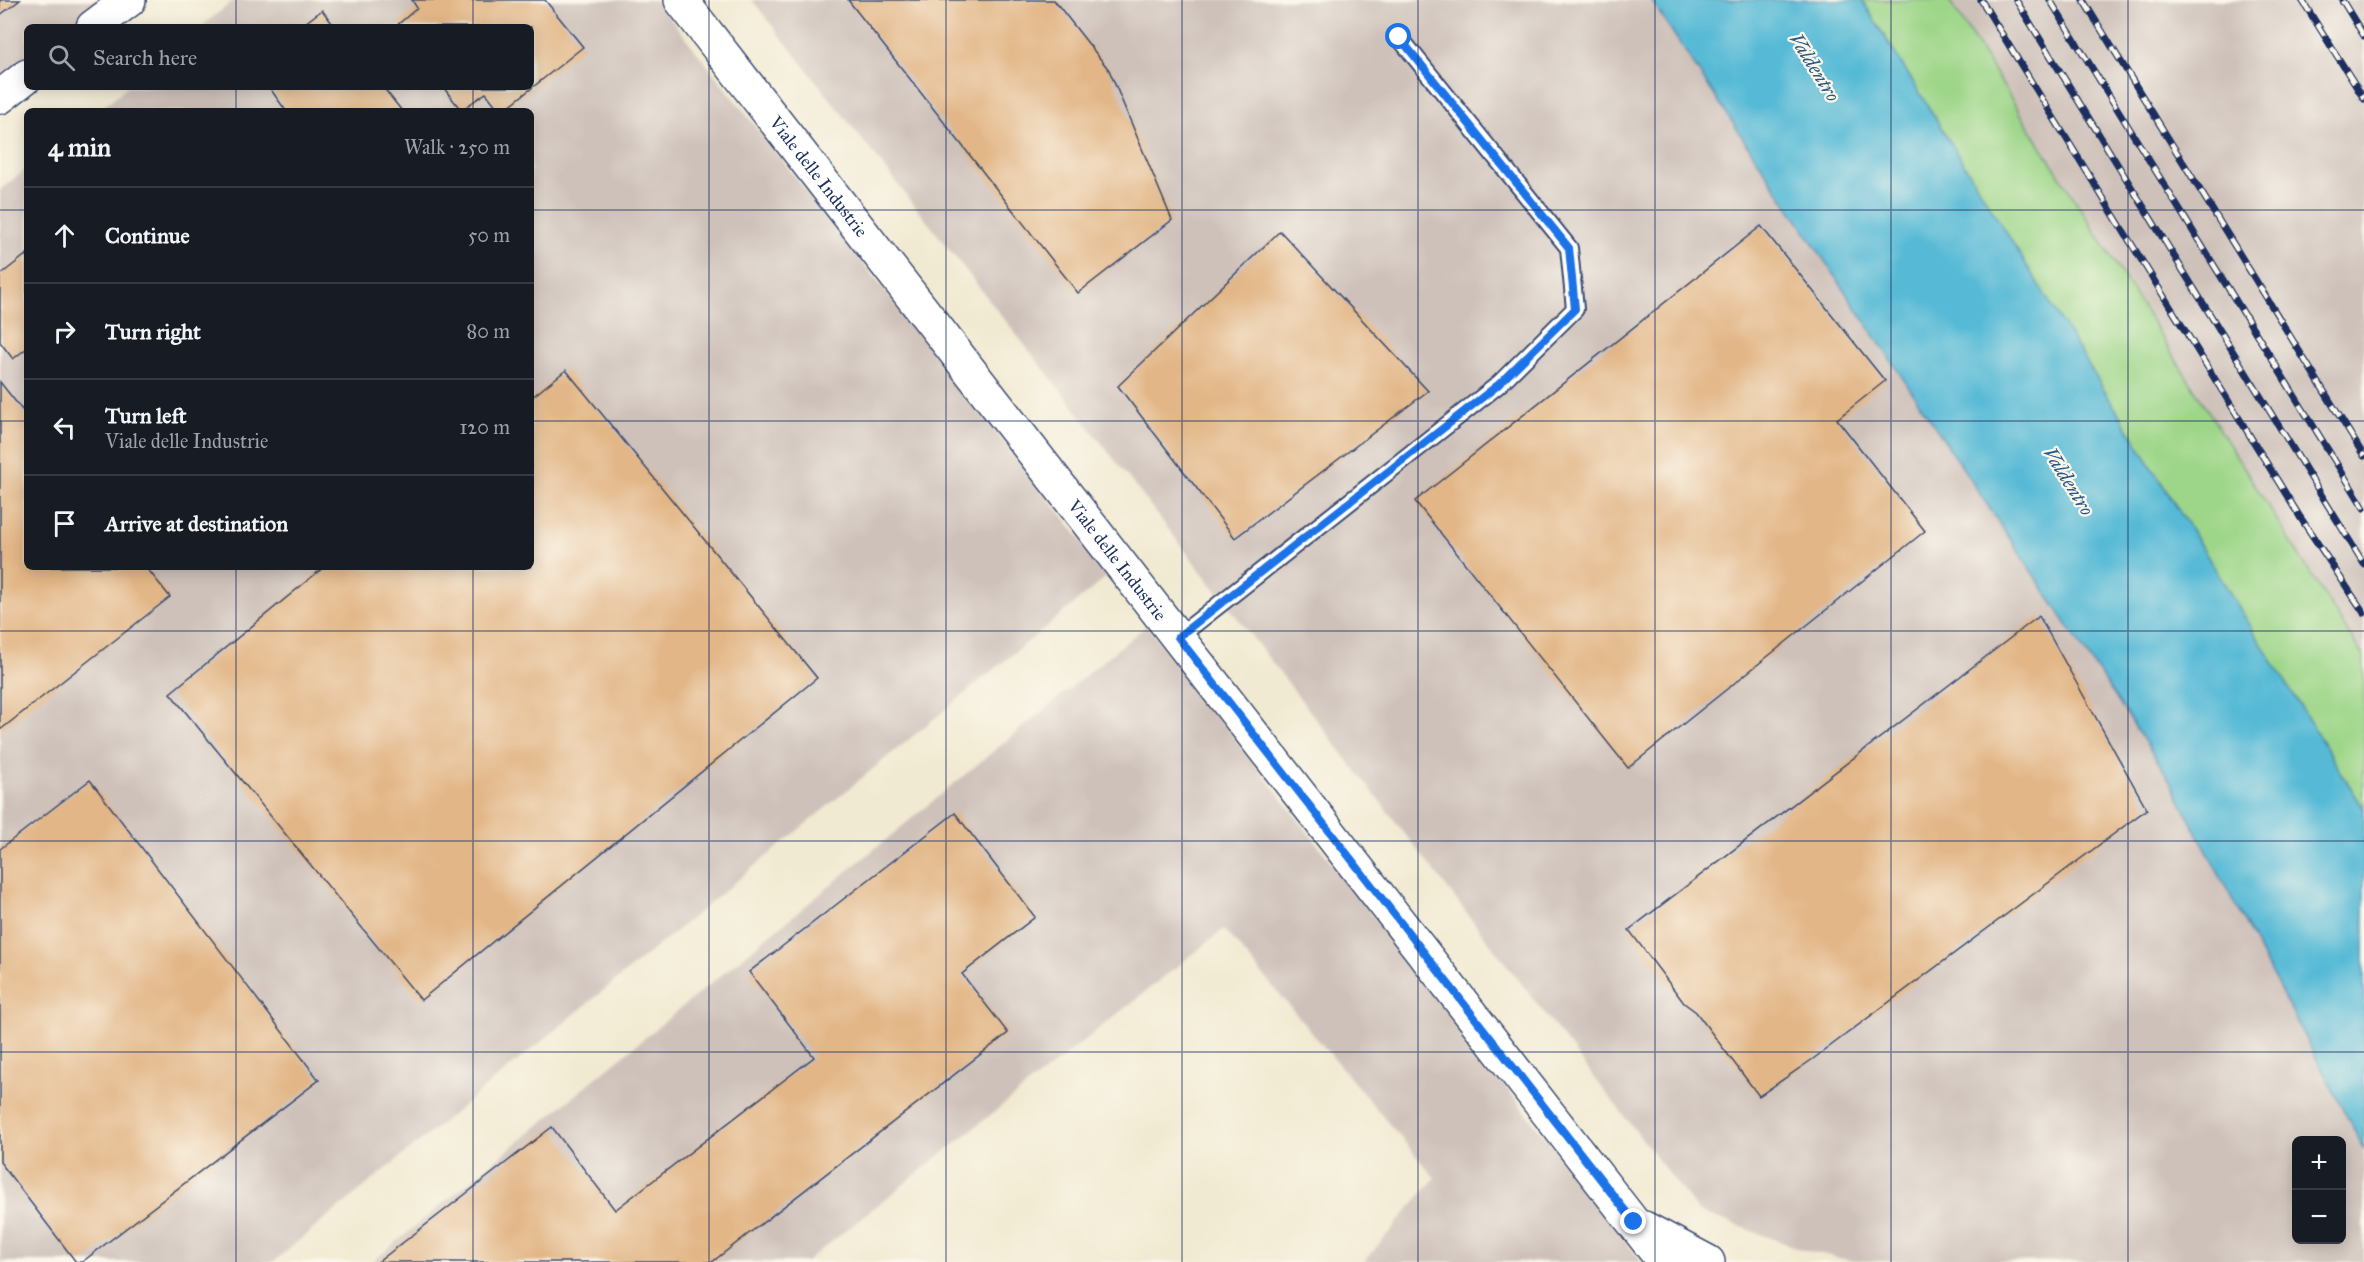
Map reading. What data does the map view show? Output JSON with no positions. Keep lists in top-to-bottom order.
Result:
{
  "streets": {
    "main road": ["Viale delle Industrie"]
  },
  "water": ["Valdentro"],
  "page": {
    "search": "Search here",
    "heading": ["4 min", "Walk · 250 m"],
    "list": [
      ["Continue", "50 m"],
      ["Turn right", "80 m"],
      ["Turn left", "Viale delle Industrie", "120 m"],
      "Arrive at destination"
    ],
    "map_buttons": ["+", "−"]
  }
}
